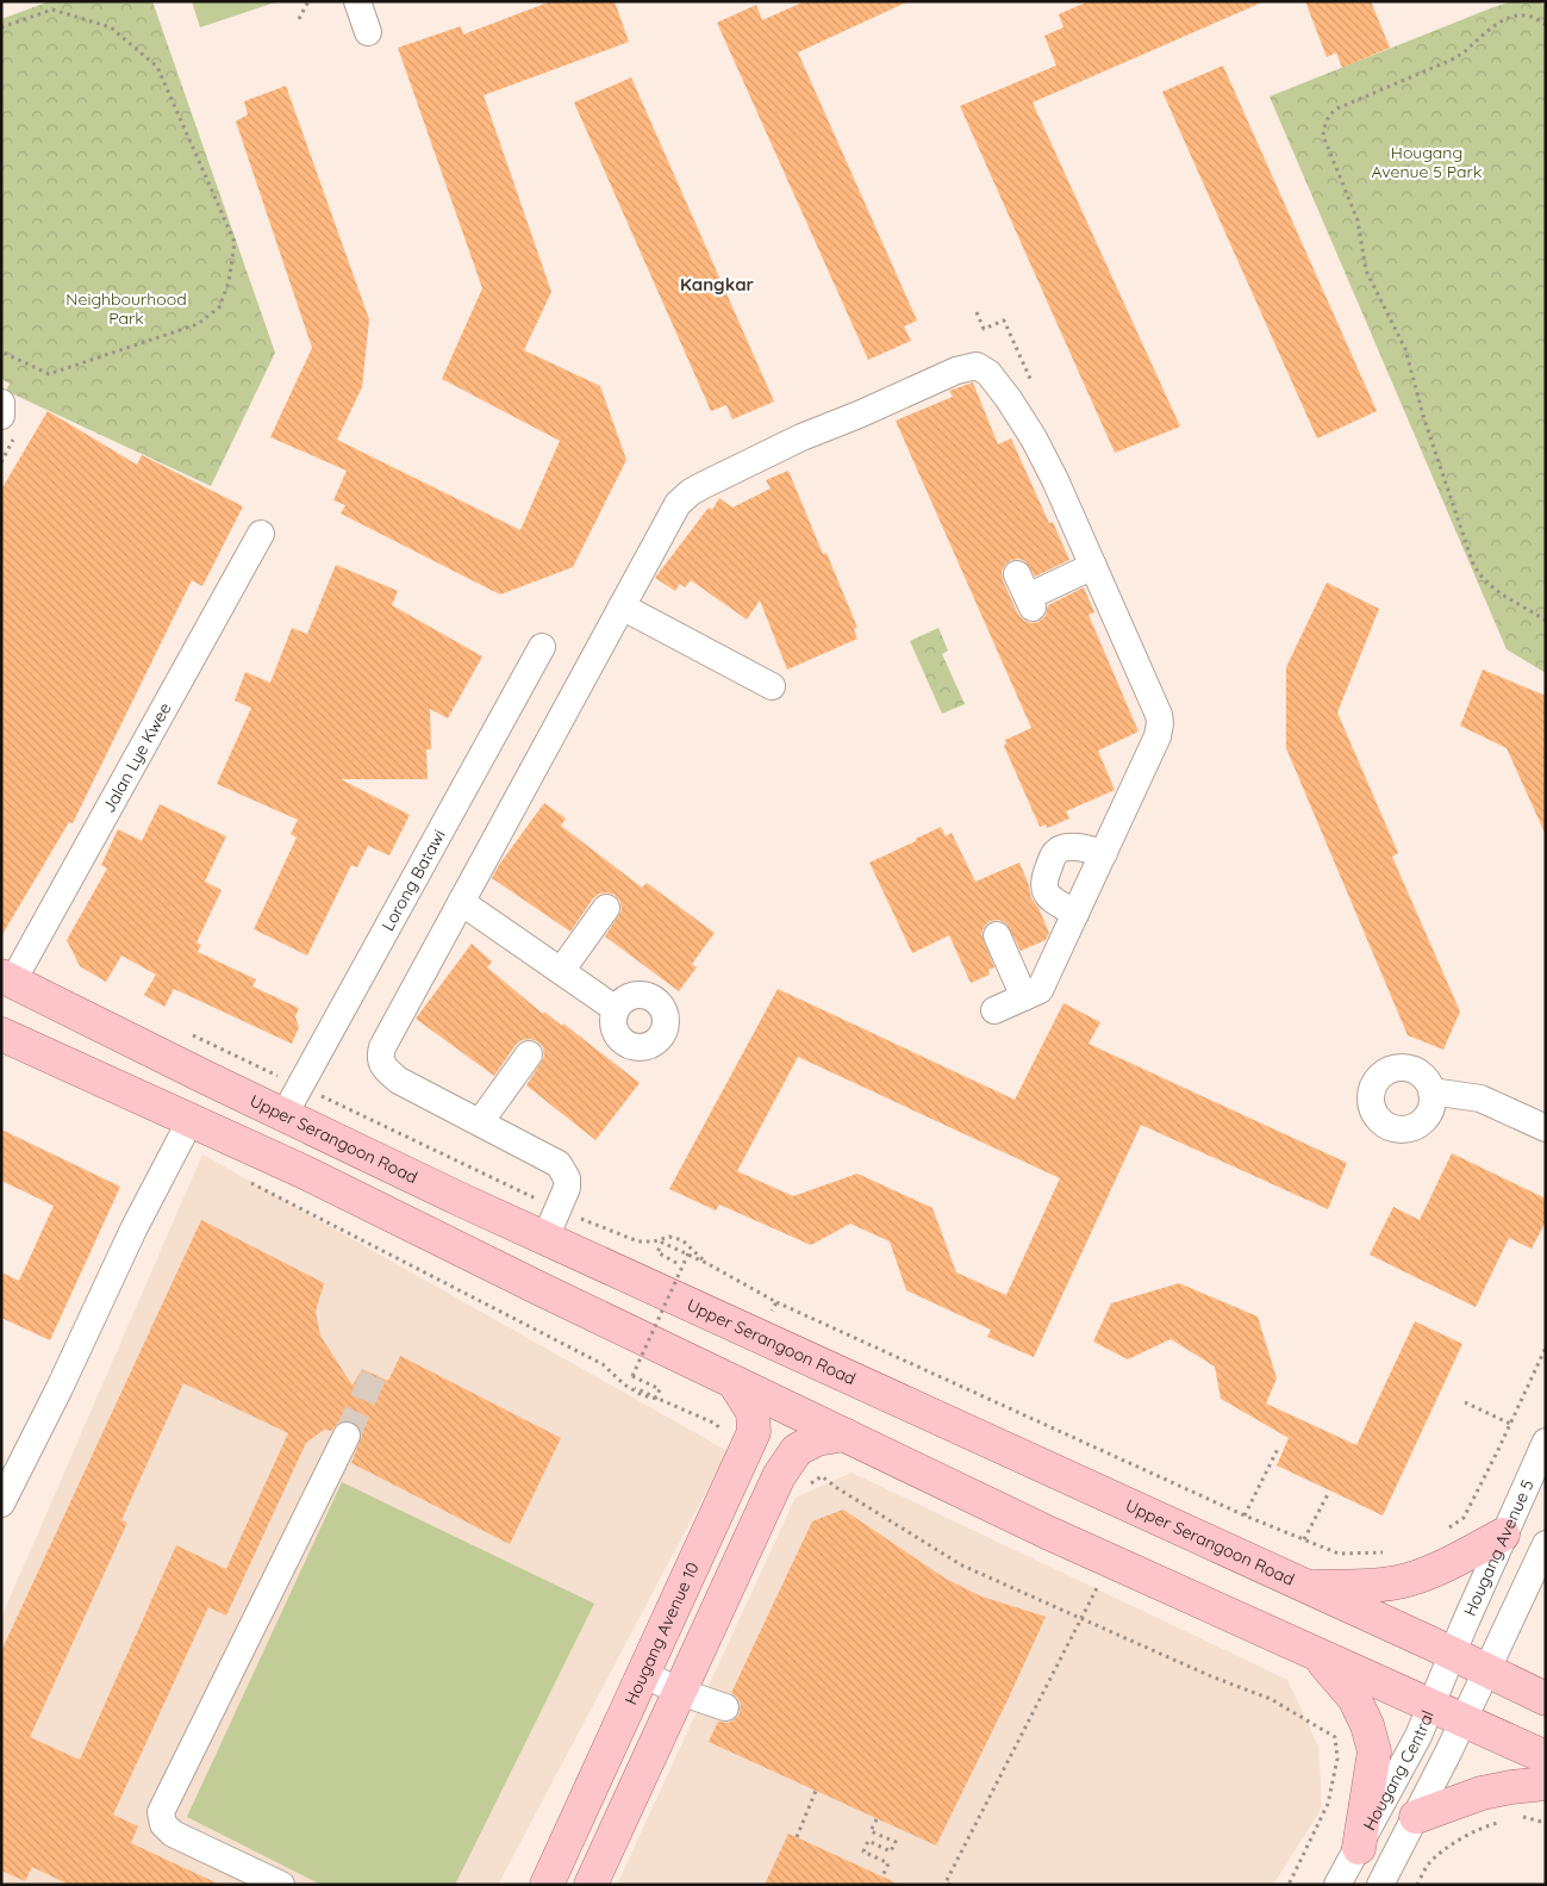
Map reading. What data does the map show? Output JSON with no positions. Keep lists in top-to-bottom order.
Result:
{
  "streets": {
    "main road": ["Upper Serangoon Road", "Hougang Avenue 10"],
    "street": [
      "Jalan Lye Kwee",
      "Lorong Batawi",
      "Hougang Avenue 5",
      "Hougang Central"
    ]
  },
  "crossings": [
    ["Jalan Lye Kwee", "Upper Serangoon Road"],
    ["Lorong Batawi", "Upper Serangoon Road"],
    ["Upper Serangoon Road", "Hougang Avenue 5"],
    ["Upper Serangoon Road", "Hougang Central"],
    ["Hougang Avenue 5", "Hougang Central"]
  ],
  "districts": ["Kangkar"],
  "parks": ["Hougang Avenue 5 Park", "Neighbourhood Park"]
}
